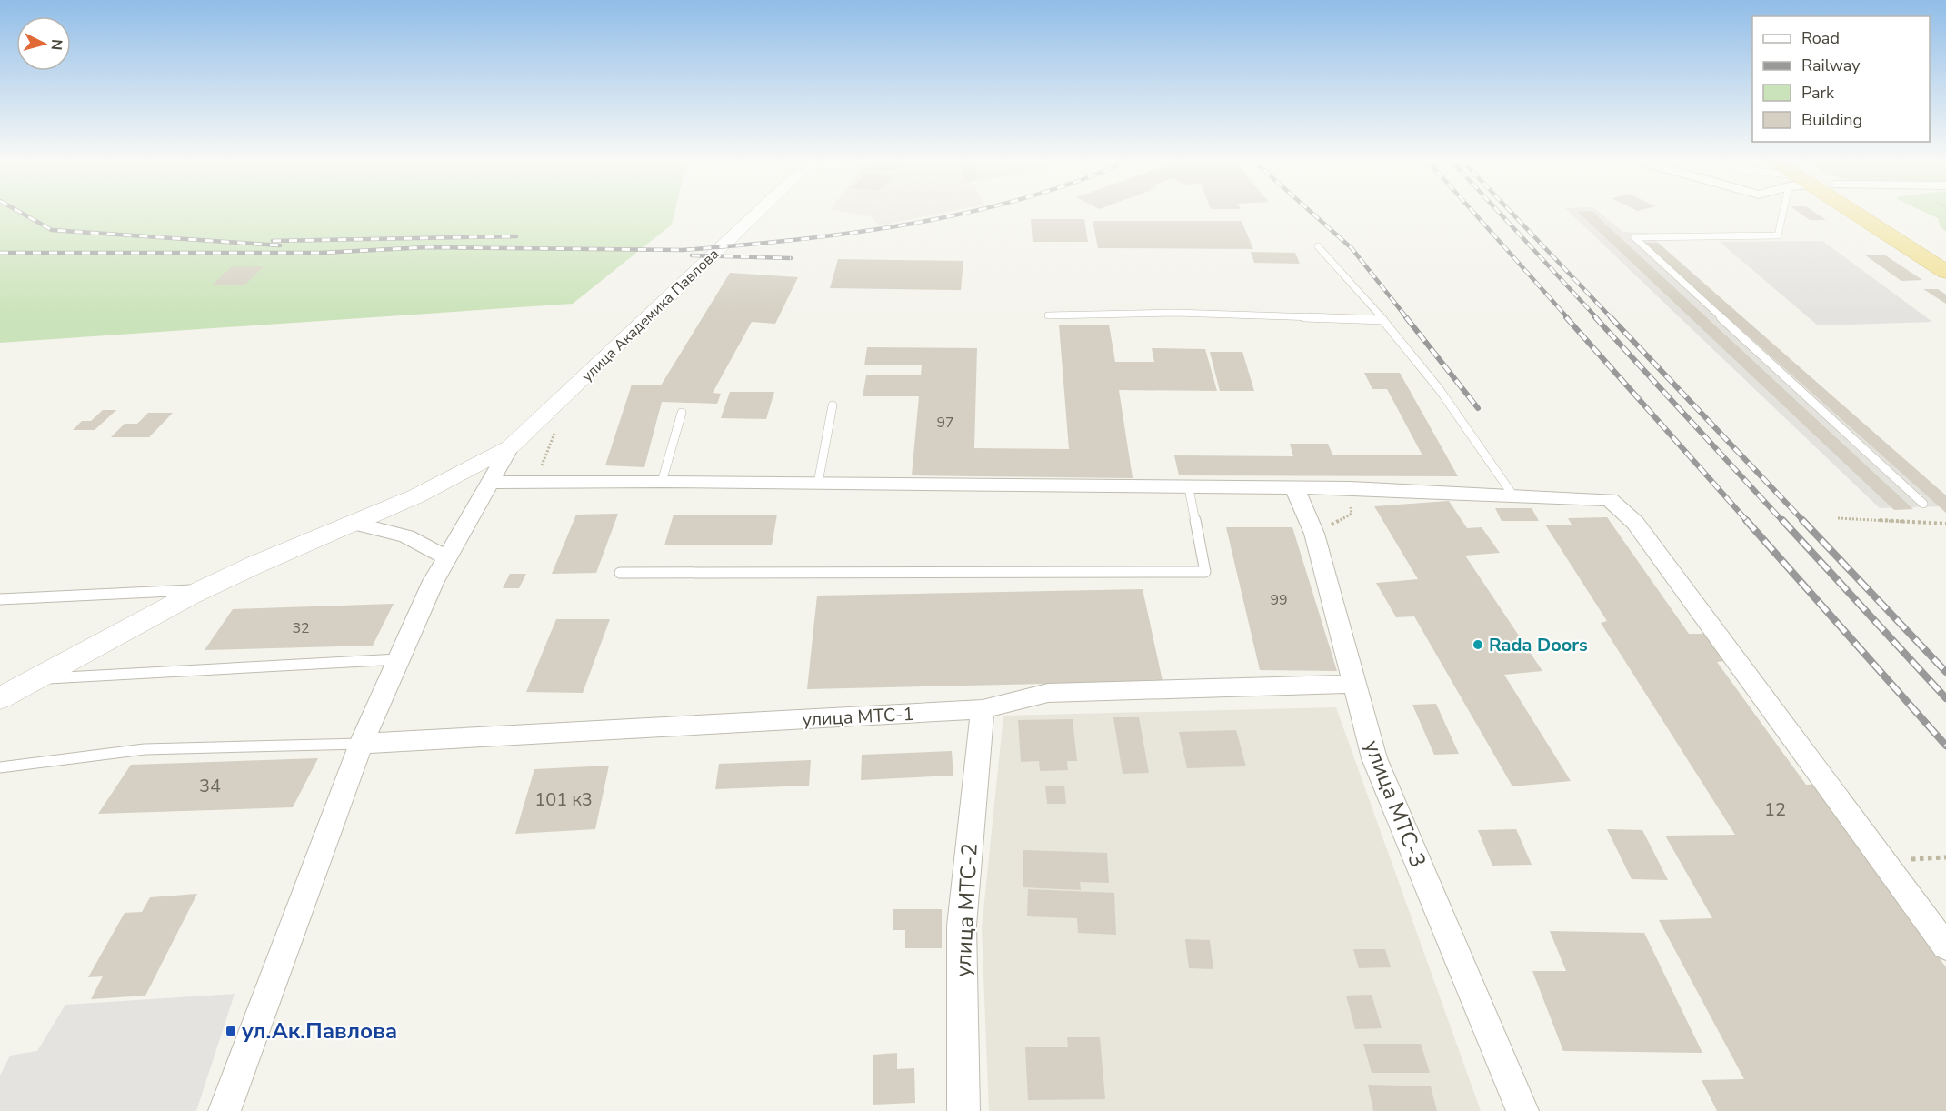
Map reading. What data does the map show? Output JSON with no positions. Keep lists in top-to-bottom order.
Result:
{
  "streets": {
    "street": [
      "улица Академика Павлова",
      "улица МТС-1",
      "улица МТС-3",
      "улица МТС-2"
    ]
  },
  "crossings": [
    ["улица МТС-1", "улица МТС-3"],
    ["улица МТС-1", "улица МТС-2"]
  ],
  "places": {
    "other": ["Rada Doors"],
    "transit": ["ул.Ак.Павлова"]
  },
  "house_numbers": [
    "97",
    "99",
    "32",
    "34",
    "101 к3",
    "12"
  ],
  "legend": [
    "Road",
    "Railway",
    "Park",
    "Building"
  ],
  "north": "right"
}
